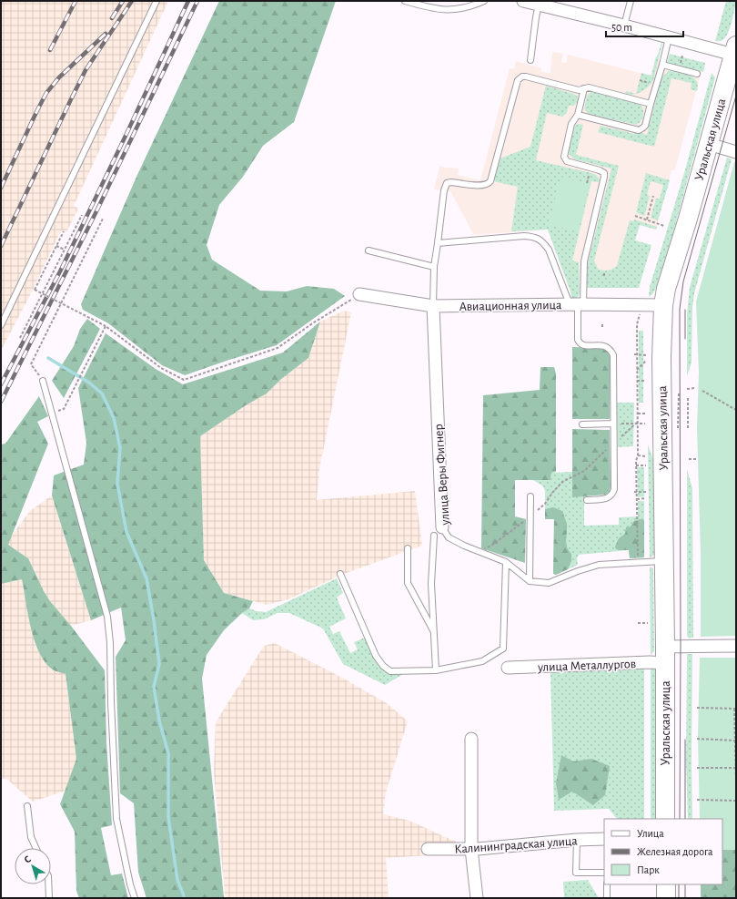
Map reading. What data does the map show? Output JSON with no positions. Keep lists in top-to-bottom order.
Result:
{
  "streets": {
    "main road": ["Уральская улица"],
    "street": [
      "Авиационная улица",
      "улица Веры Фигнер",
      "улица Металлургов",
      "Калининградская улица"
    ]
  },
  "crossings": [
    ["Уральская улица", "Авиационная улица"],
    ["Уральская улица", "улица Металлургов"],
    ["Авиационная улица", "улица Веры Фигнер"]
  ],
  "legend": ["Улица", "Железная дорога", "Парк"],
  "scale_bar": "50 m",
  "north": "top left"
}
